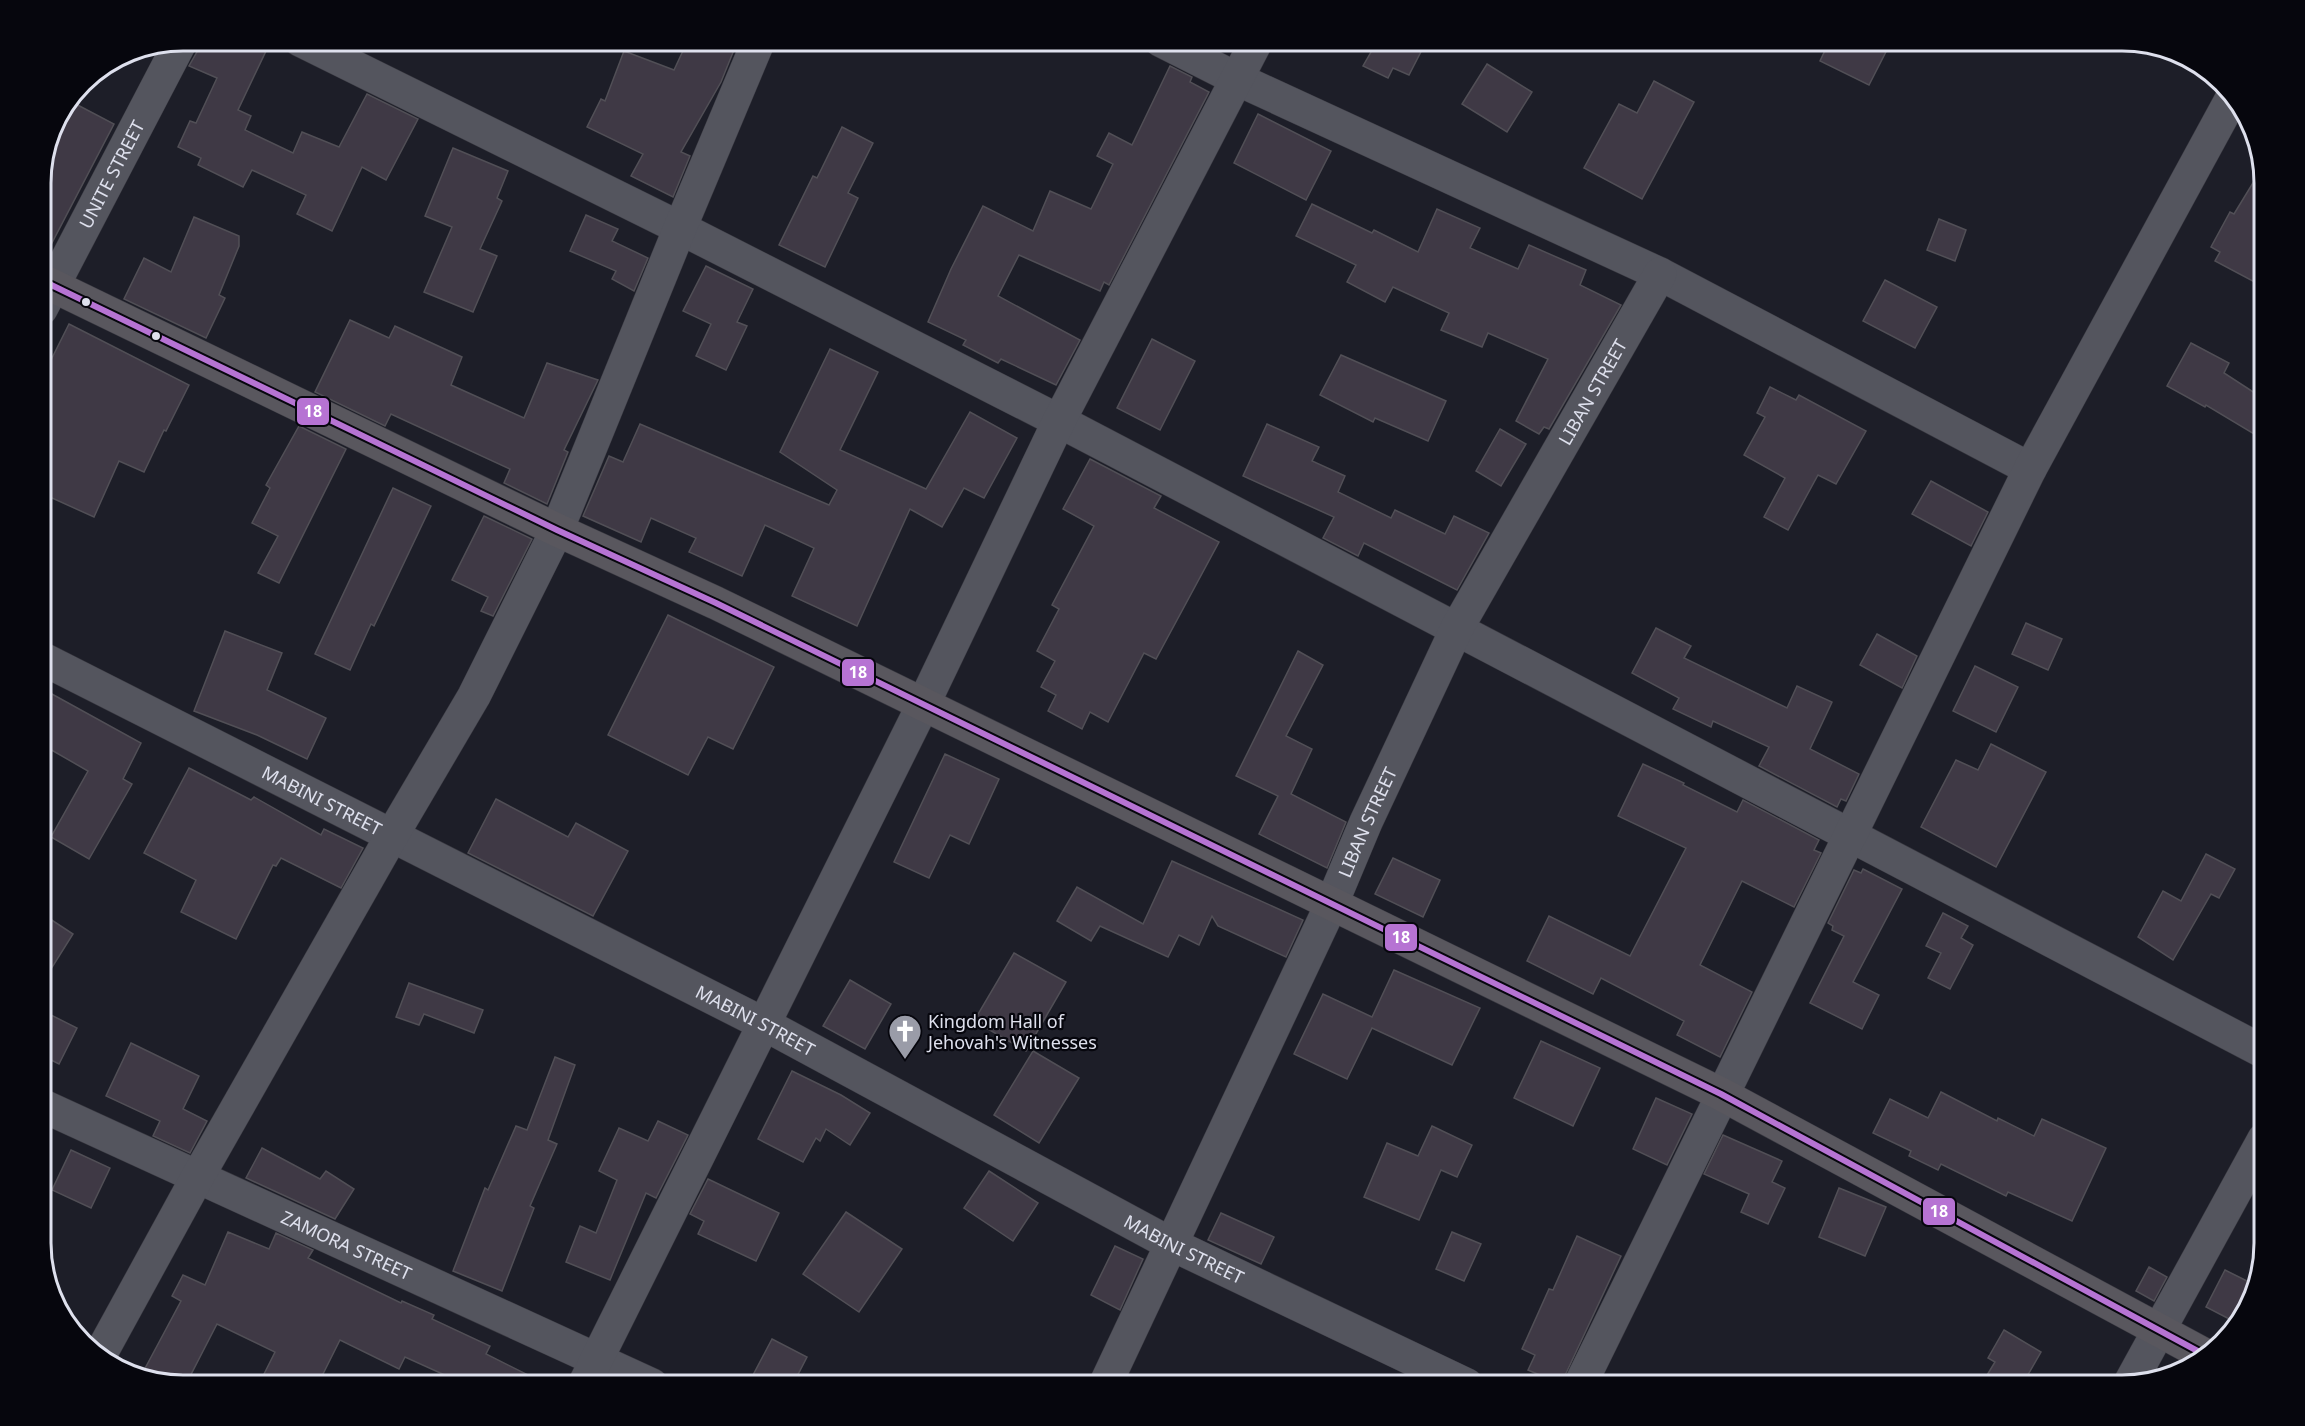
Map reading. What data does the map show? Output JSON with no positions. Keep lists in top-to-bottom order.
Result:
{
  "streets": {
    "street": [
      "UNITE STREET",
      "LIBAN STREET",
      "MABINI STREET",
      "ZAMORA STREET"
    ]
  },
  "crossings": [
    ["LIBAN STREET", "MABINI STREET"]
  ],
  "places": {
    "church": ["Kingdom Hall of Jehovah's Witnesses"]
  },
  "lines": ["transit line 18"]
}
